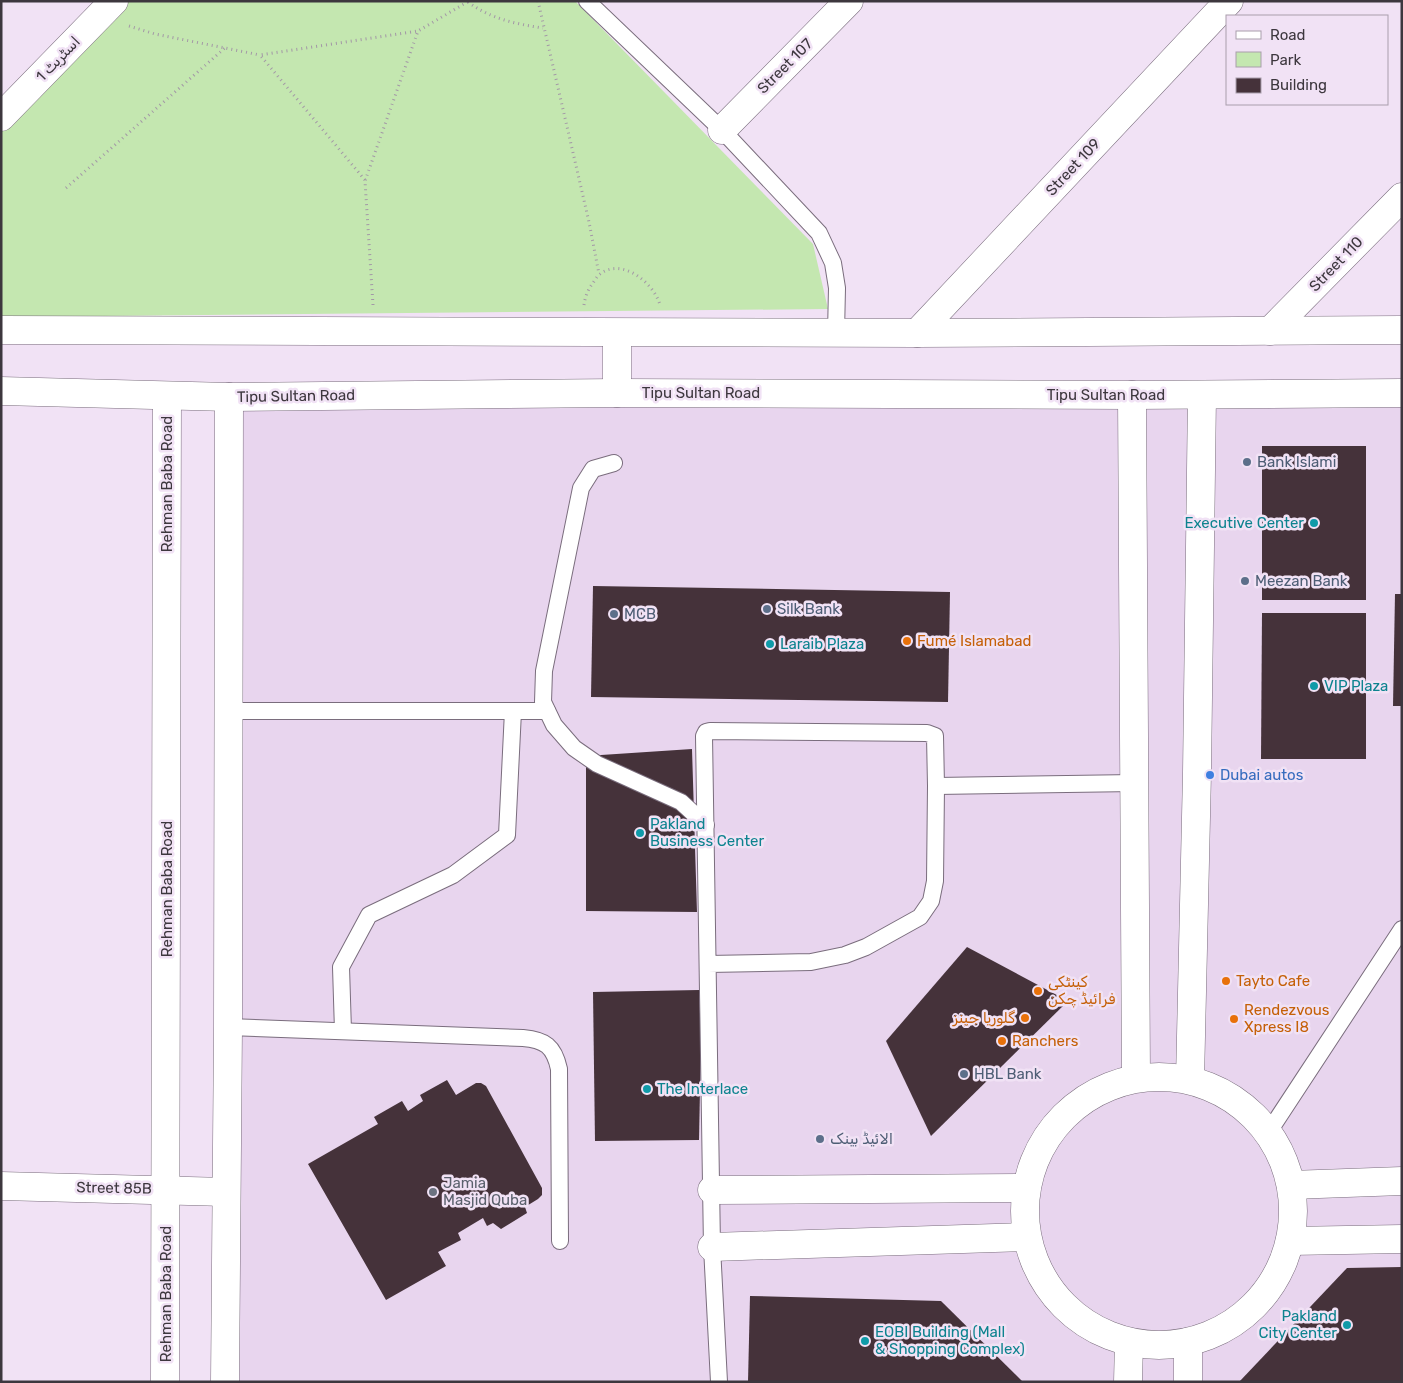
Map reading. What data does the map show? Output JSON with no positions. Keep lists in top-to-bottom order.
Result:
{
  "streets": {
    "street": [
      "اسٹریٹ 1",
      "Street 107",
      "Street 109",
      "Street 110",
      "Tipu Sultan Road",
      "Rehman Baba Road",
      "Street 85B"
    ]
  },
  "crossings": [
    ["Tipu Sultan Road", "Rehman Baba Road"],
    ["Rehman Baba Road", "Street 85B"]
  ],
  "places": [
    "Bank Islami",
    "Executive Center",
    "Meezan Bank",
    "Silk Bank",
    "MCB",
    "Fumé Islamabad",
    "Laraib Plaza",
    "VIP Plaza",
    "Dubai autos",
    "Pakland Business Center",
    "Tayto Cafe",
    "کینٹکی فرائیڈ چکن",
    "گلوریا جینز",
    "Rendezvous Xpress I8",
    "Ranchers",
    "HBL Bank",
    "The Interlace",
    "الائیڈ بینک",
    "Jamia Masjid Quba",
    "Pakland City Center",
    "EOBI Building (Mall & Shopping Complex)"
  ],
  "legend": ["Road", "Park", "Building"]
}
